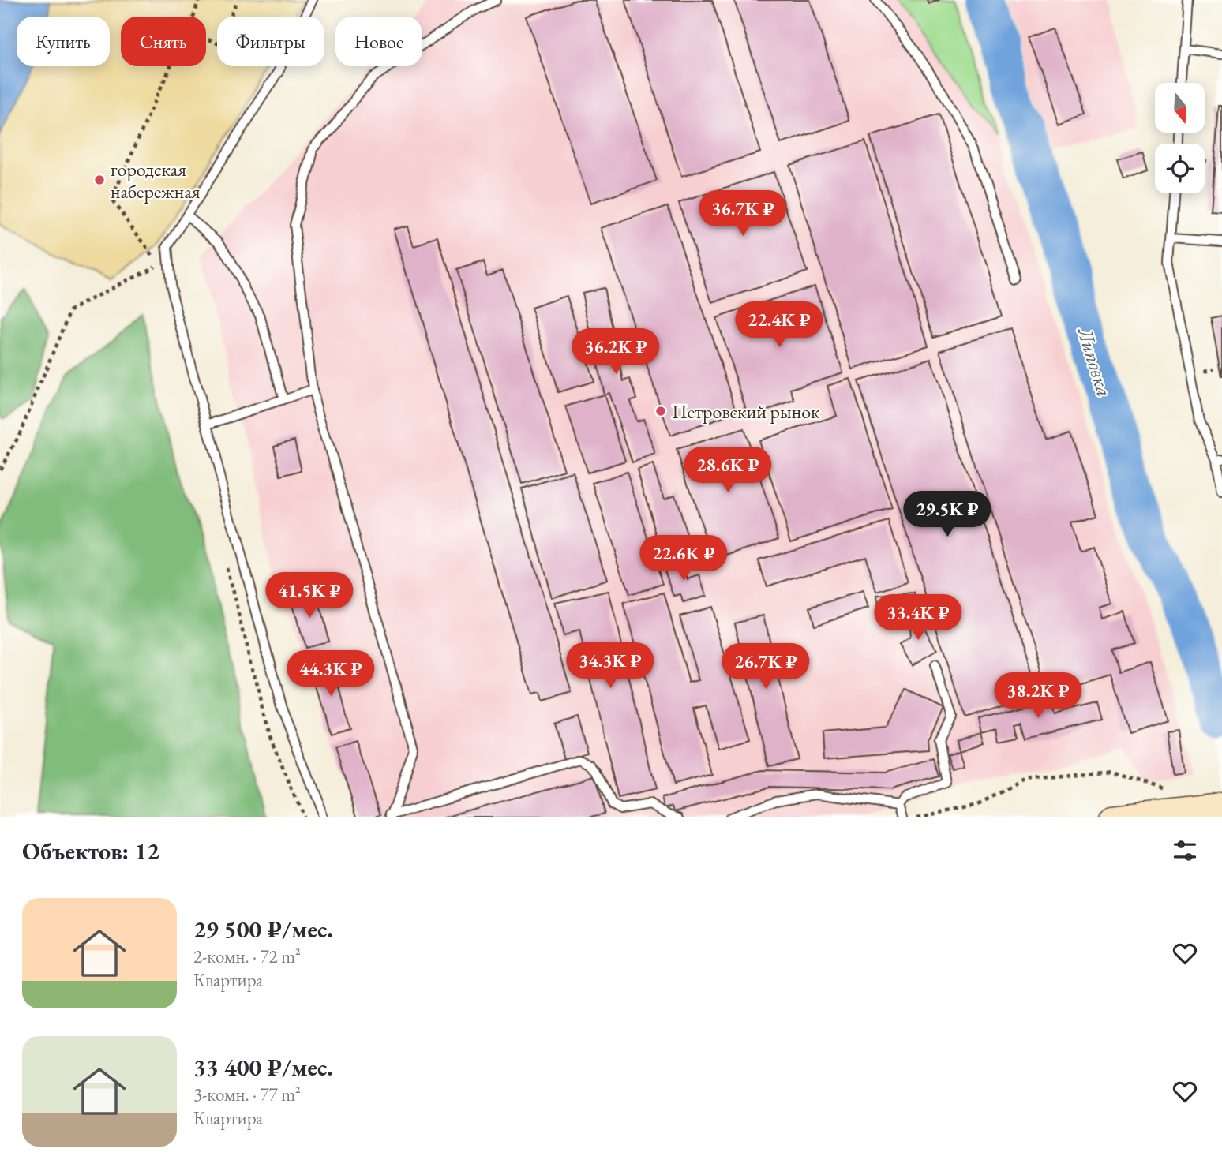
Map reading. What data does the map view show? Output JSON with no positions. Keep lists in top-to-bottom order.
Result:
{
  "water": ["Липовка"],
  "places": ["городская набережная", "Петровский рынок"],
  "north": "bottom",
  "page": {
    "chip": [
      "Купить",
      "Снять",
      "Фильтры",
      "Новое"
    ],
    "price": [
      "36.7K ₽",
      "22.4K ₽",
      "36.2K ₽",
      "28.6K ₽",
      "29.5K ₽",
      "22.6K ₽",
      "41.5K ₽",
      "33.4K ₽",
      "34.3K ₽",
      "26.7K ₽",
      "44.3K ₽",
      "38.2K ₽"
    ],
    "heading": "Объектов: 12",
    "list": [
      {
        "name": "29 500 ₽/мес.",
        "note": "2-комн. · 72 m² · Квартира"
      },
      {
        "name": "33 400 ₽/мес.",
        "note": "3-комн. · 77 m² · Квартира"
      }
    ]
  }
}
